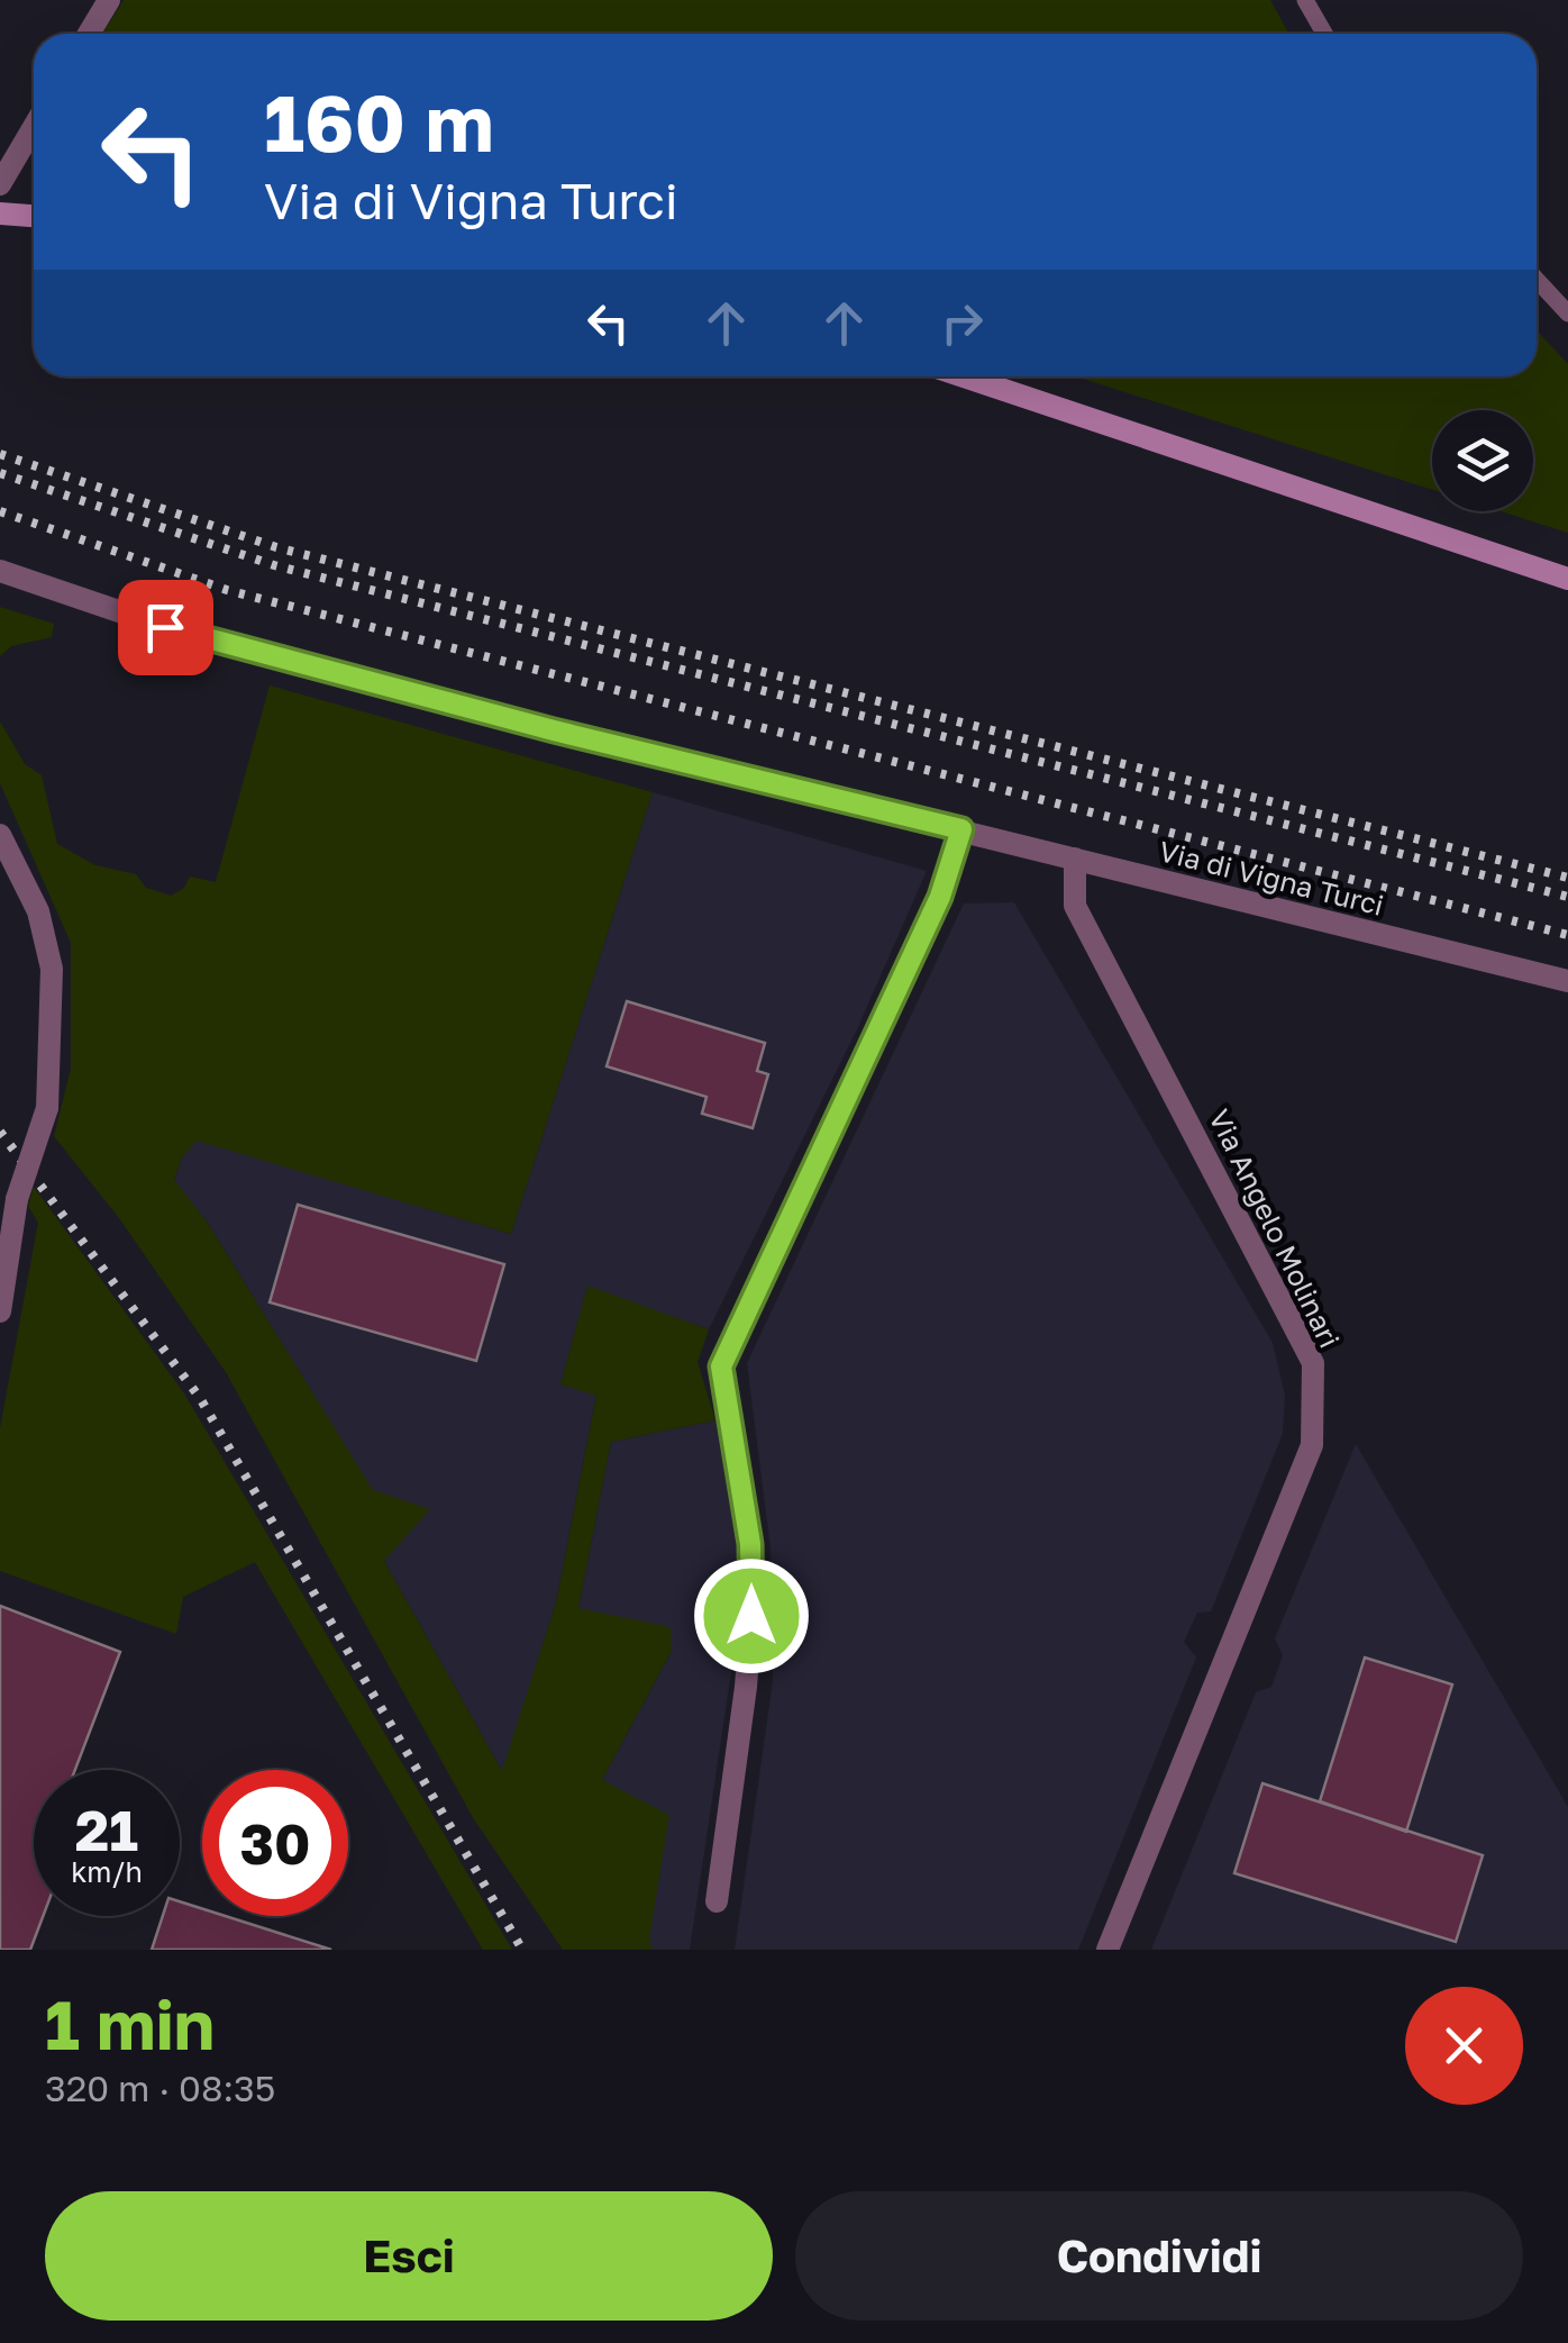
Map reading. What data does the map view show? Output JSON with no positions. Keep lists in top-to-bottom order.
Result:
{
  "streets": {
    "street": ["Via di Vigna Turci", "Via Angelo Molinari"]
  },
  "crossings": [
    ["Via di Vigna Turci", "Via Angelo Molinari"]
  ],
  "page": {
    "turn": ["160 m", "Via di Vigna Turci"],
    "speed": "21 km/h",
    "limit": "30",
    "heading": ["1 min", "320 m · 08:35"],
    "buttons": ["Esci", "Condividi"]
  }
}
